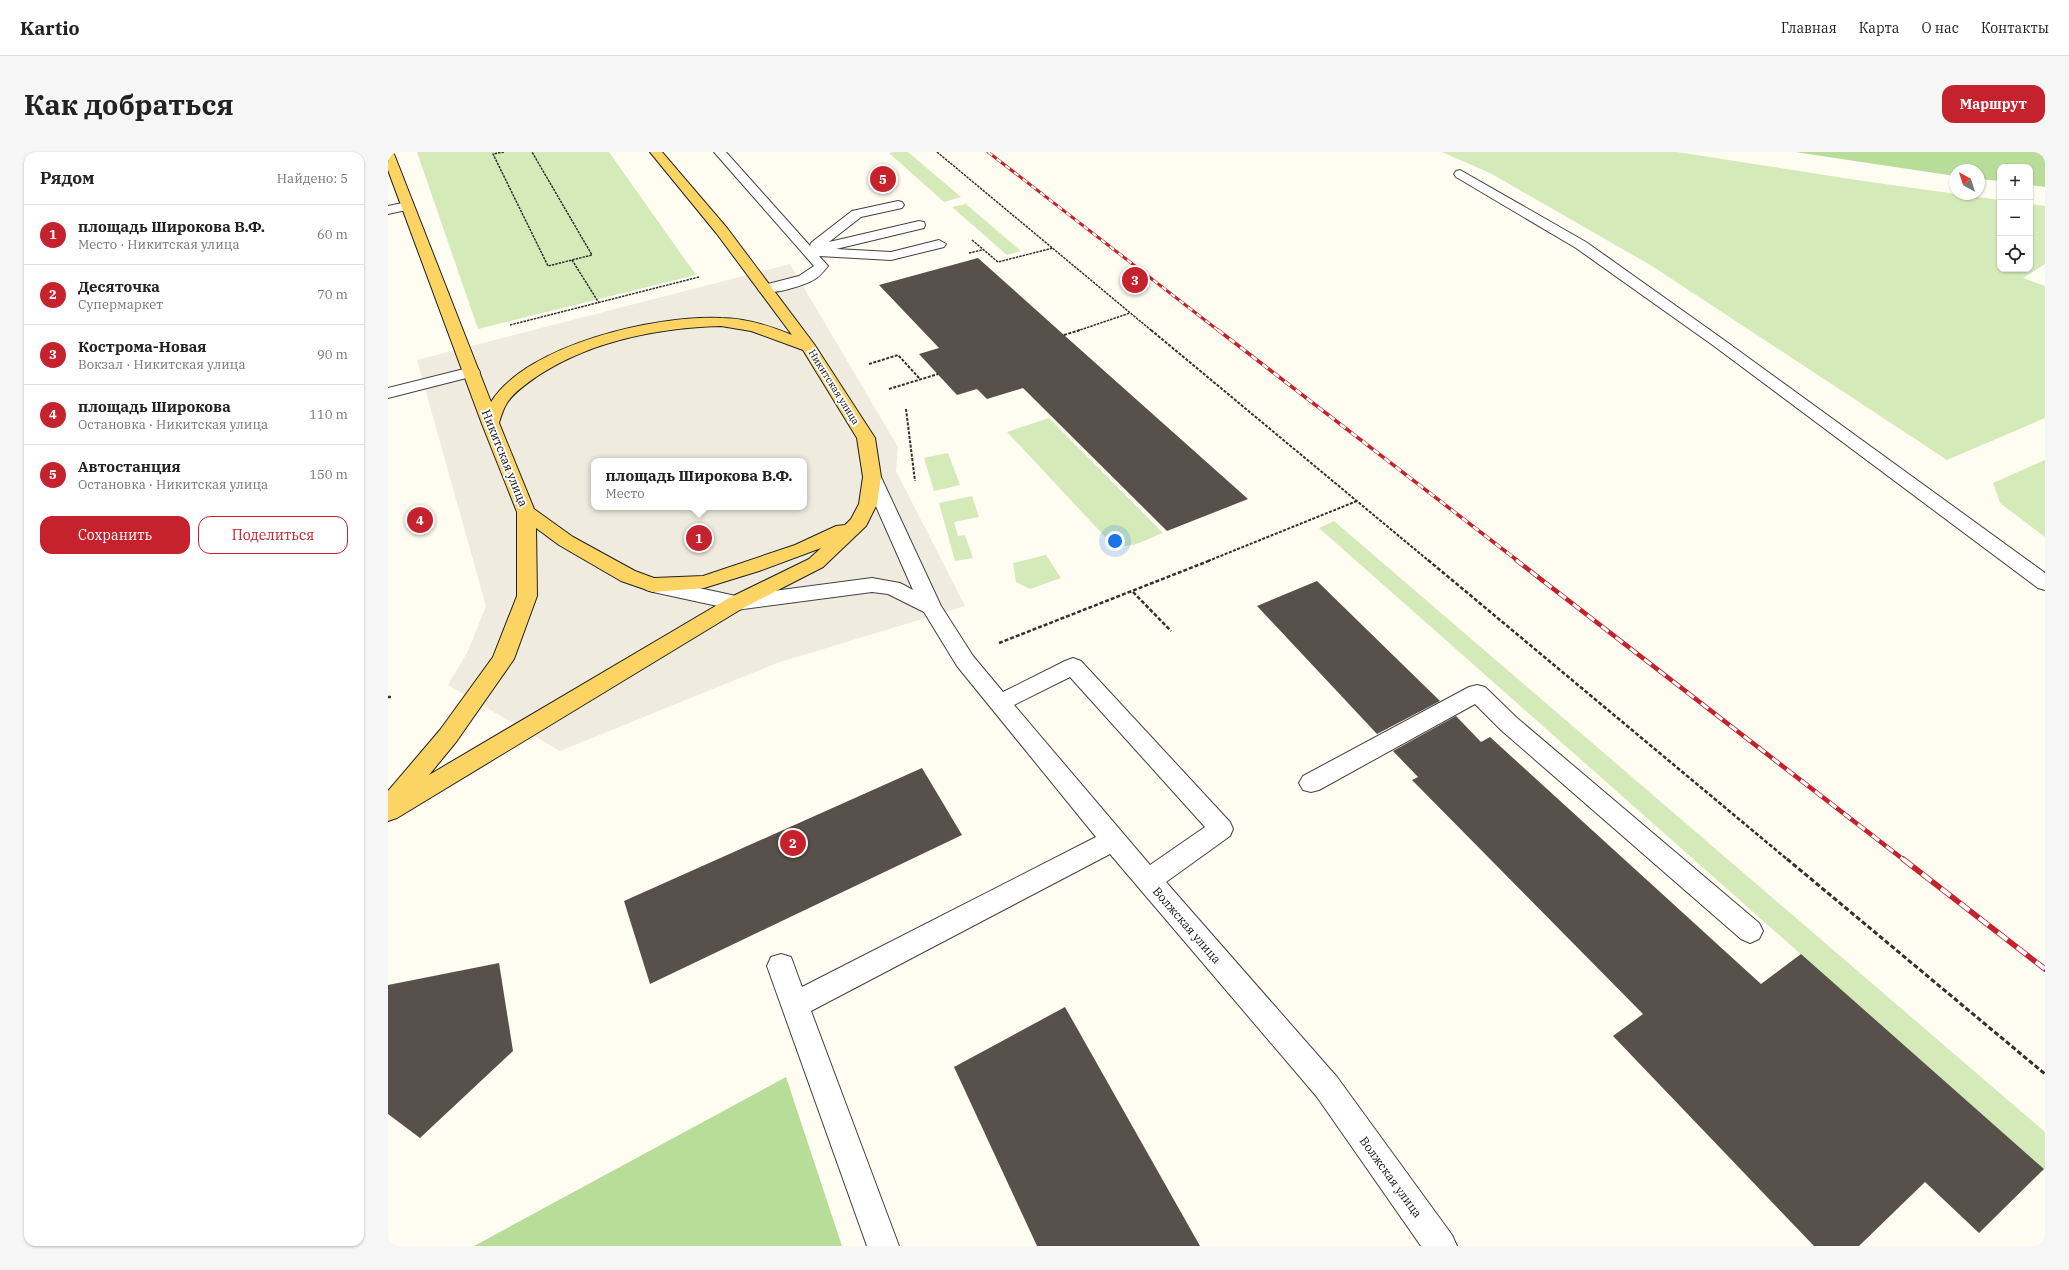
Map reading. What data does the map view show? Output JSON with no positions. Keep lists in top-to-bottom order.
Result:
{
  "streets": {
    "main road": ["Никитская улица"],
    "street": ["Волжская улица"]
  },
  "crossings": [
    ["Никитская улица", "Волжская улица"]
  ],
  "north": "top left",
  "page": {
    "header": "Kartio",
    "nav": [
      "Главная",
      "Карта",
      "О нас",
      "Контакты"
    ],
    "buttons": [
      "Маршрут",
      ["Сохранить", "Поделиться"]
    ],
    "title": "Как добраться",
    "heading": ["Рядом", "Найдено: 5"],
    "map_buttons": ["+", "−"],
    "pins": [
      "5",
      "3",
      "4",
      "1",
      "2"
    ],
    "list": [
      {
        "mark": "1",
        "name": "площадь Широкова В.Ф.",
        "note": "Место · Никитская улица",
        "value": "60 m"
      },
      {
        "mark": "2",
        "name": "Десяточка",
        "note": "Супермаркет",
        "value": "70 m"
      },
      {
        "mark": "3",
        "name": "Кострома-Новая",
        "note": "Вокзал · Никитская улица",
        "value": "90 m"
      },
      {
        "mark": "4",
        "name": "площадь Широкова",
        "note": "Остановка · Никитская улица",
        "value": "110 m"
      },
      {
        "mark": "5",
        "name": "Автостанция",
        "note": "Остановка · Никитская улица",
        "value": "150 m"
      }
    ],
    "popup": ["площадь Широкова В.Ф.", "Место"]
  }
}
